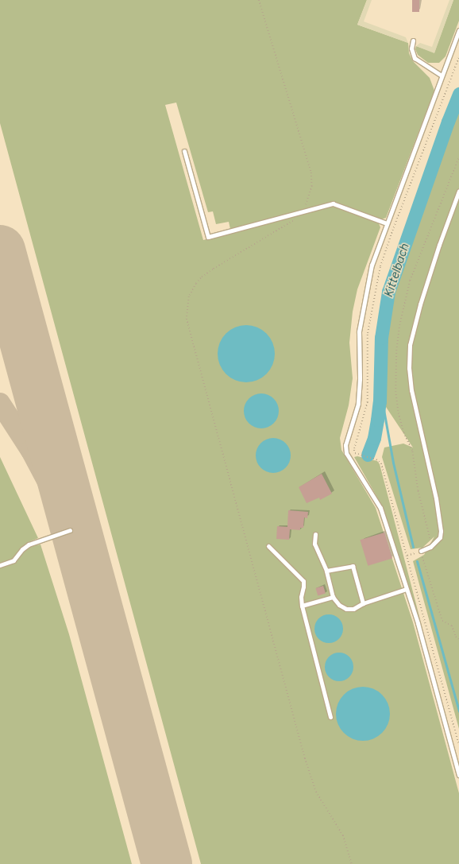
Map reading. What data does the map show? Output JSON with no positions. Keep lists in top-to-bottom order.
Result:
{
  "water": ["Kittelbach"]
}
